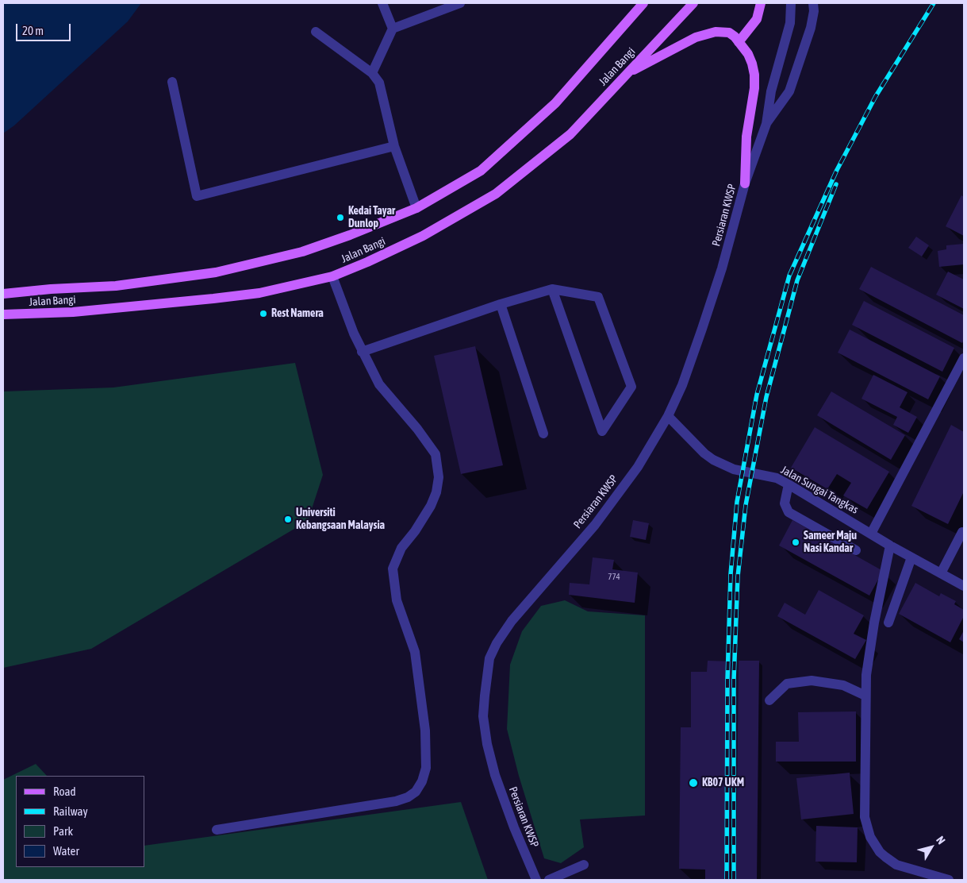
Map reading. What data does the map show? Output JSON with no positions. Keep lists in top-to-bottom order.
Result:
{
  "streets": {
    "main road": ["Jalan Bangi"],
    "street": ["Persiaran KWSP", "Jalan Sungai Tangkas"]
  },
  "crossings": [
    ["Persiaran KWSP", "Jalan Sungai Tangkas"]
  ],
  "places": [
    "Kedai Tayar Dunlop",
    "Rest Namera",
    "Universiti Kebangsaan Malaysia",
    "Sameer Maju Nasi Kandar",
    "KB07 UKM"
  ],
  "house_numbers": ["774"],
  "legend": [
    "Road",
    "Railway",
    "Park",
    "Water"
  ],
  "scale_bar": "20 m",
  "north": "top right"
}
